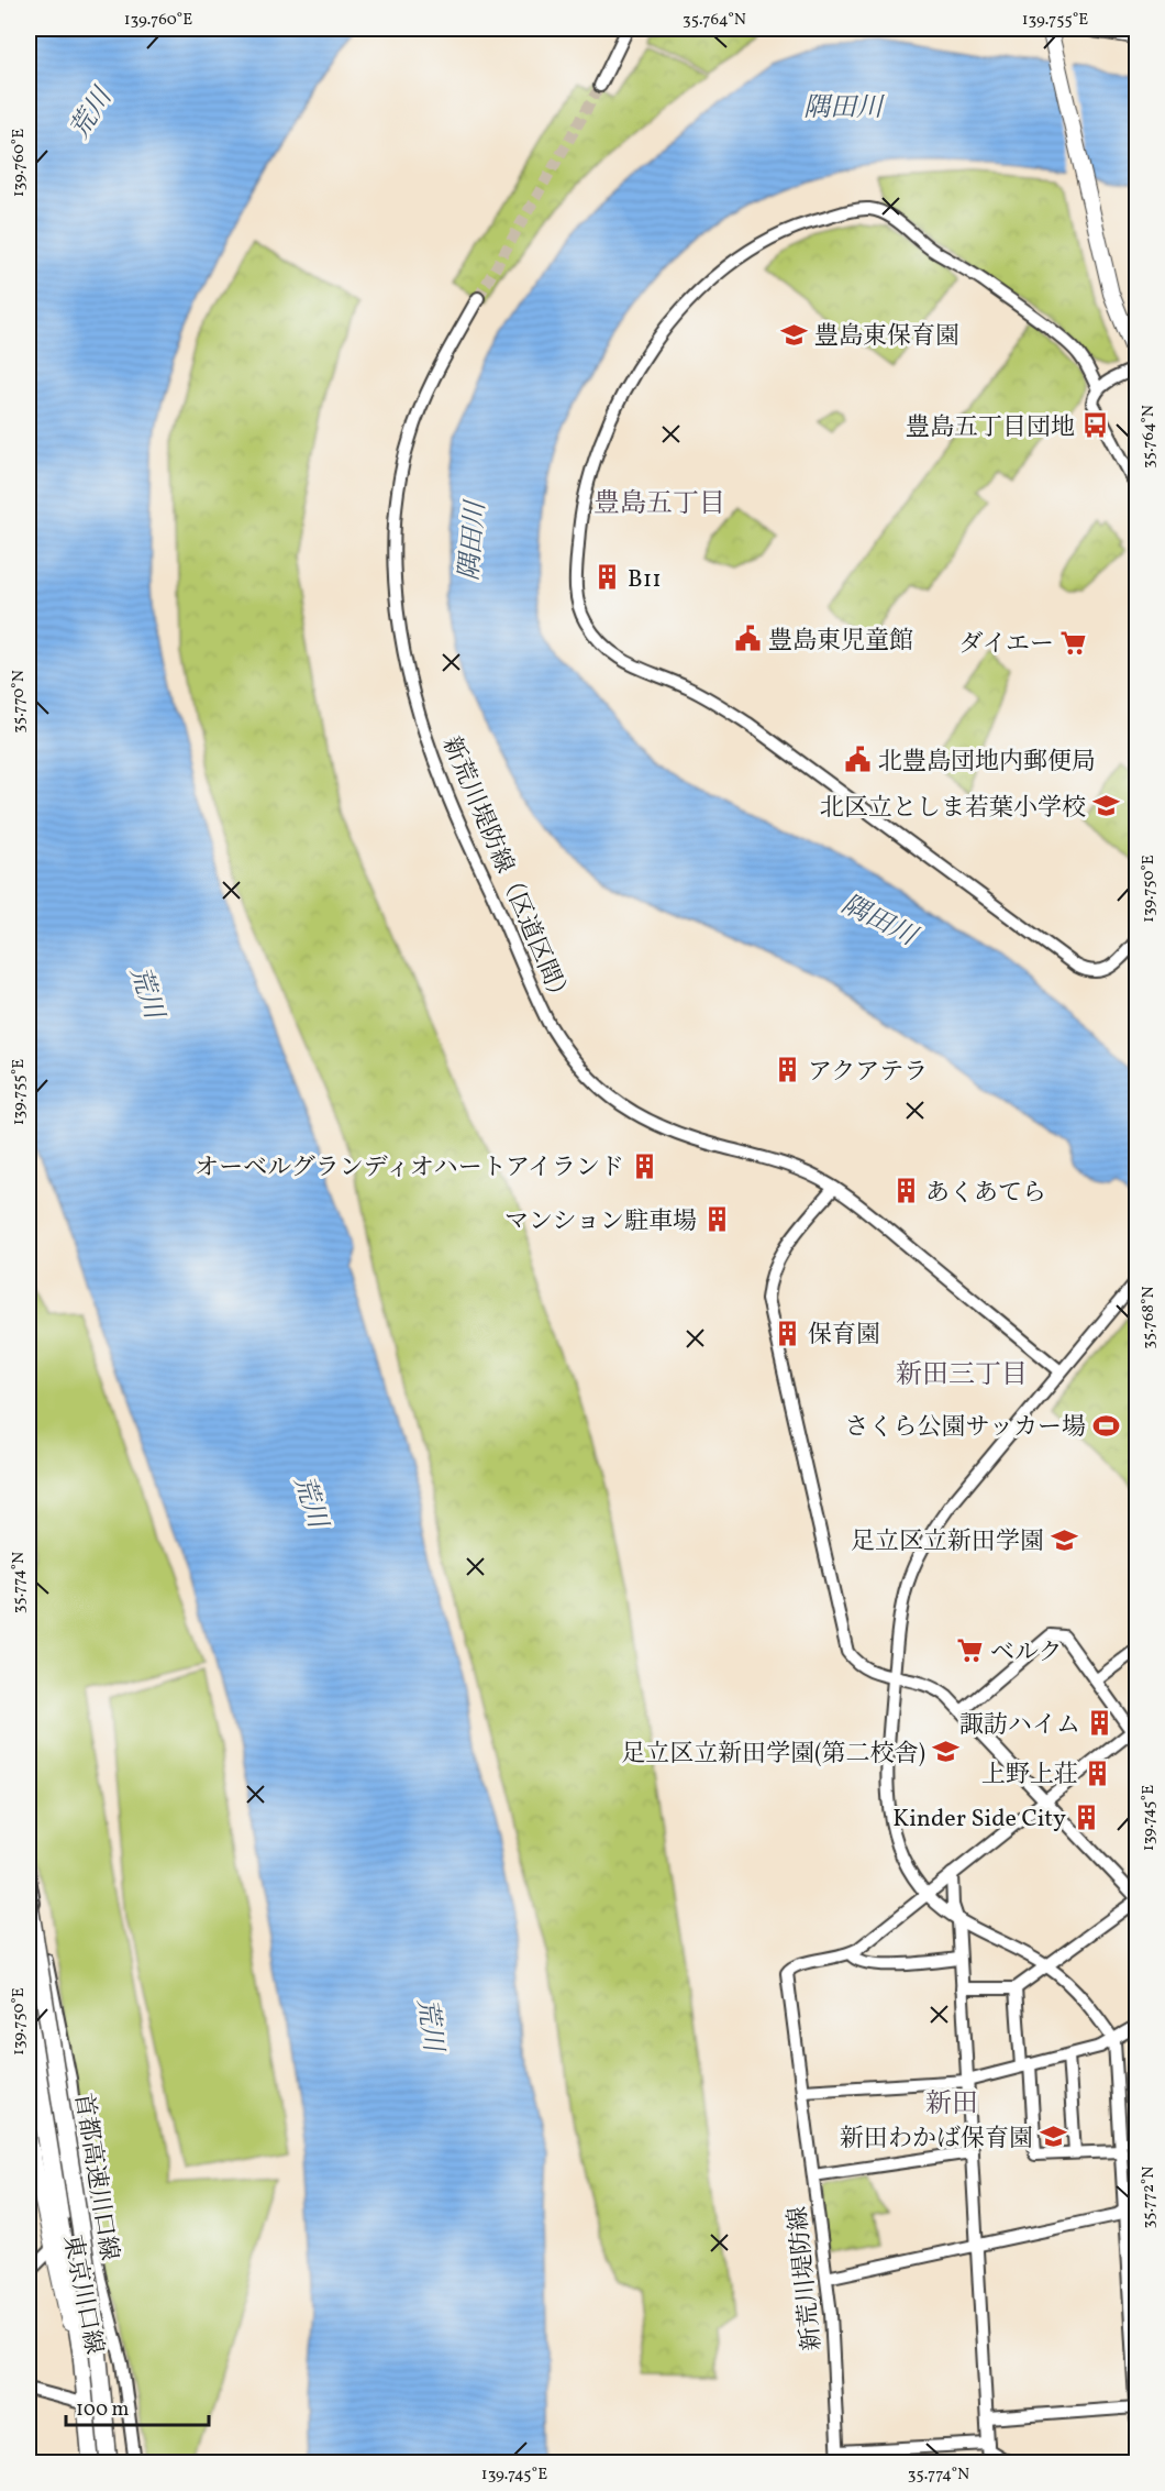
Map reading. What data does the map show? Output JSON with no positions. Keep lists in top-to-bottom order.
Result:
{
  "streets": {
    "highway": ["首都高速川口線"],
    "main road": ["東京川口線"],
    "street": ["新荒川堤防線（区道区間）", "新荒川堤防線"]
  },
  "districts": ["豊島五丁目", "新田三丁目", "新田"],
  "water": ["隅田川", "荒川"],
  "places": {
    "school or university": [
      "豊島東保育園",
      "北区立としま若葉小学校",
      "足立区立新田学園",
      "足立区立新田学園(第二校舎)",
      "新田わかば保育園"
    ],
    "bus stop": ["豊島五丁目団地"],
    "building": [
      "B11",
      "アクアテラ",
      "オーベルグランディオハートアイランド",
      "あくあてら",
      "マンション駐車場",
      "保育園",
      "諏訪ハイム",
      "上野上荘",
      "Kinder Side City"
    ],
    "public building": ["豊島東児童館", "北豊島団地内郵便局"],
    "supermarket": ["ダイエー", "ベルク"],
    "sports": ["さくら公園サッカー場"]
  },
  "scale_bar": "100 m",
  "coordinates": [
    "139.760°E",
    "35.764°N",
    "139.755°E",
    "35.770°N",
    "139.750°E",
    "35.768°N",
    "35.774°N",
    "139.745°E",
    "35.772°N"
  ]
}
